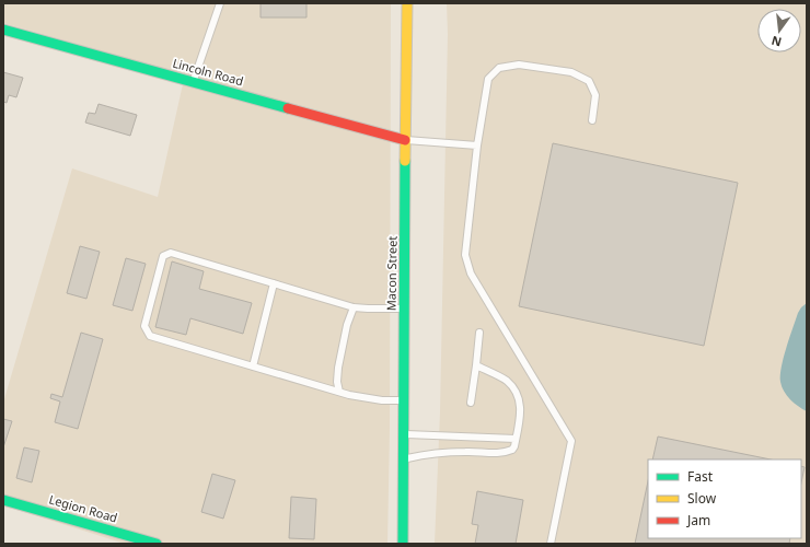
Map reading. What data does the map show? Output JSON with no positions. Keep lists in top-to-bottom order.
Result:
{
  "streets": {
    "street": ["Lincoln Road", "Macon Street", "Legion Road"]
  },
  "crossings": [
    ["Lincoln Road", "Macon Street"]
  ],
  "legend": ["Fast", "Slow", "Jam"],
  "north": "bottom"
}
